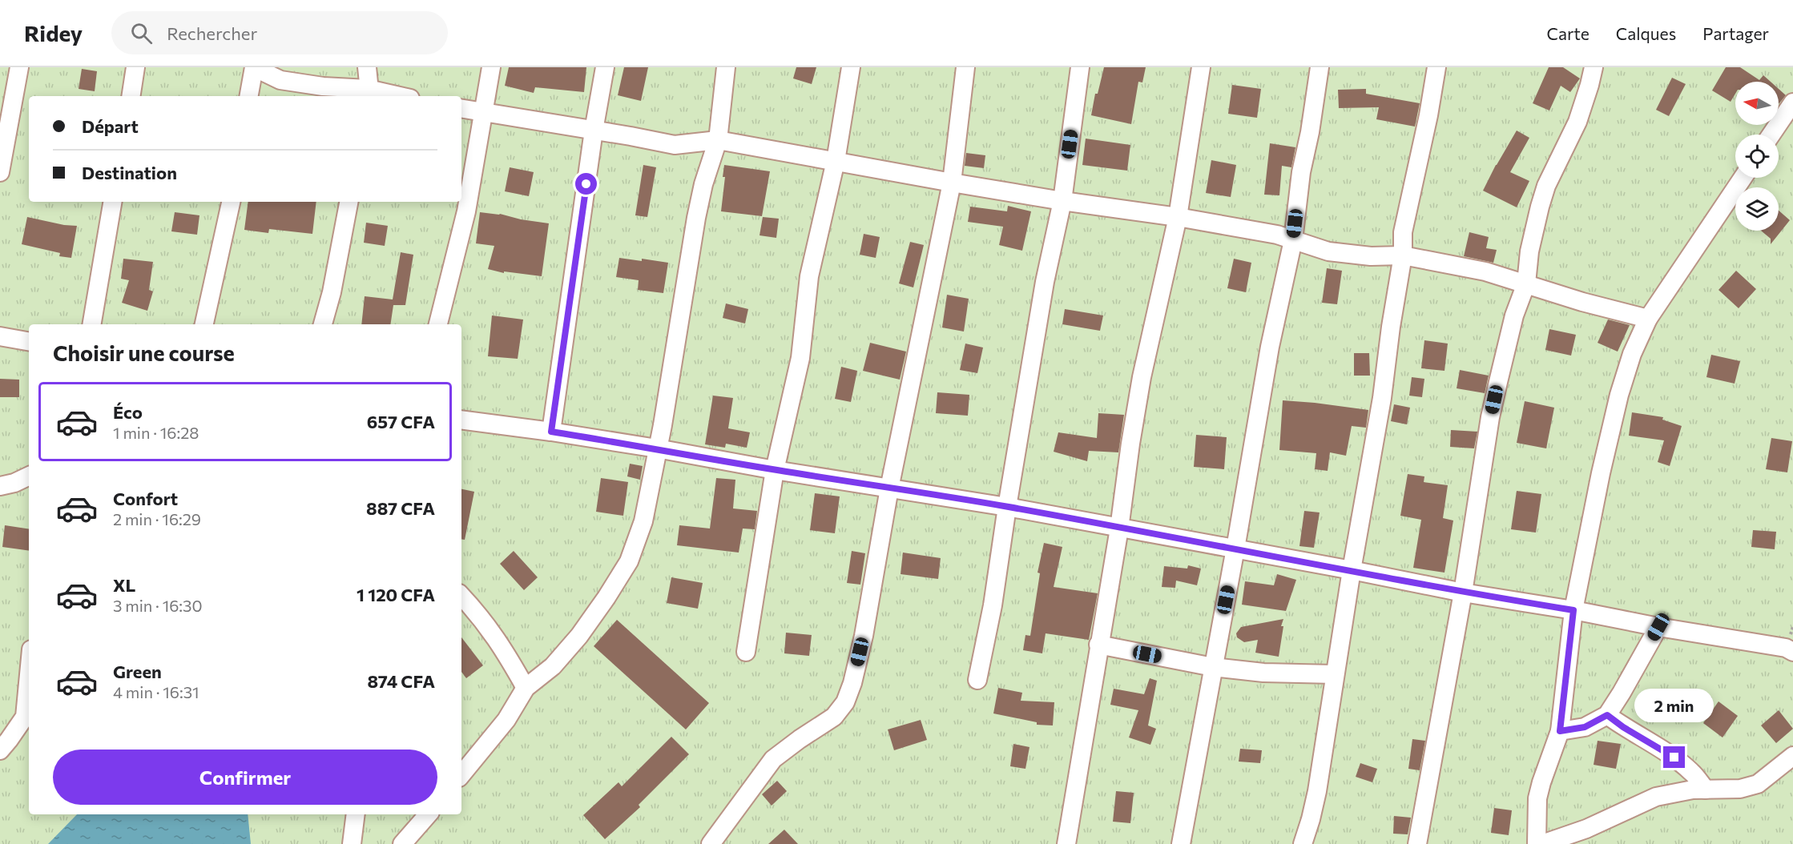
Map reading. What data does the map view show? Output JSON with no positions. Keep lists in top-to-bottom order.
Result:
{
  "north": "left",
  "page": {
    "header": "Ridey",
    "search": "Rechercher",
    "nav": ["Carte", "Calques", "Partager"],
    "banner": ["Départ", "Destination"],
    "heading": "Choisir une course",
    "list": [
      {
        "name": "Éco",
        "note": "1 min · 16:28",
        "value": "657 CFA"
      },
      {
        "name": "Confort",
        "note": "2 min · 16:29",
        "value": "887 CFA"
      },
      {
        "name": "XL",
        "note": "3 min · 16:30",
        "value": "1 120 CFA"
      },
      {
        "name": "Green",
        "note": "4 min · 16:31",
        "value": "874 CFA"
      }
    ],
    "bubble": "2 min",
    "buttons": "Confirmer"
  }
}
